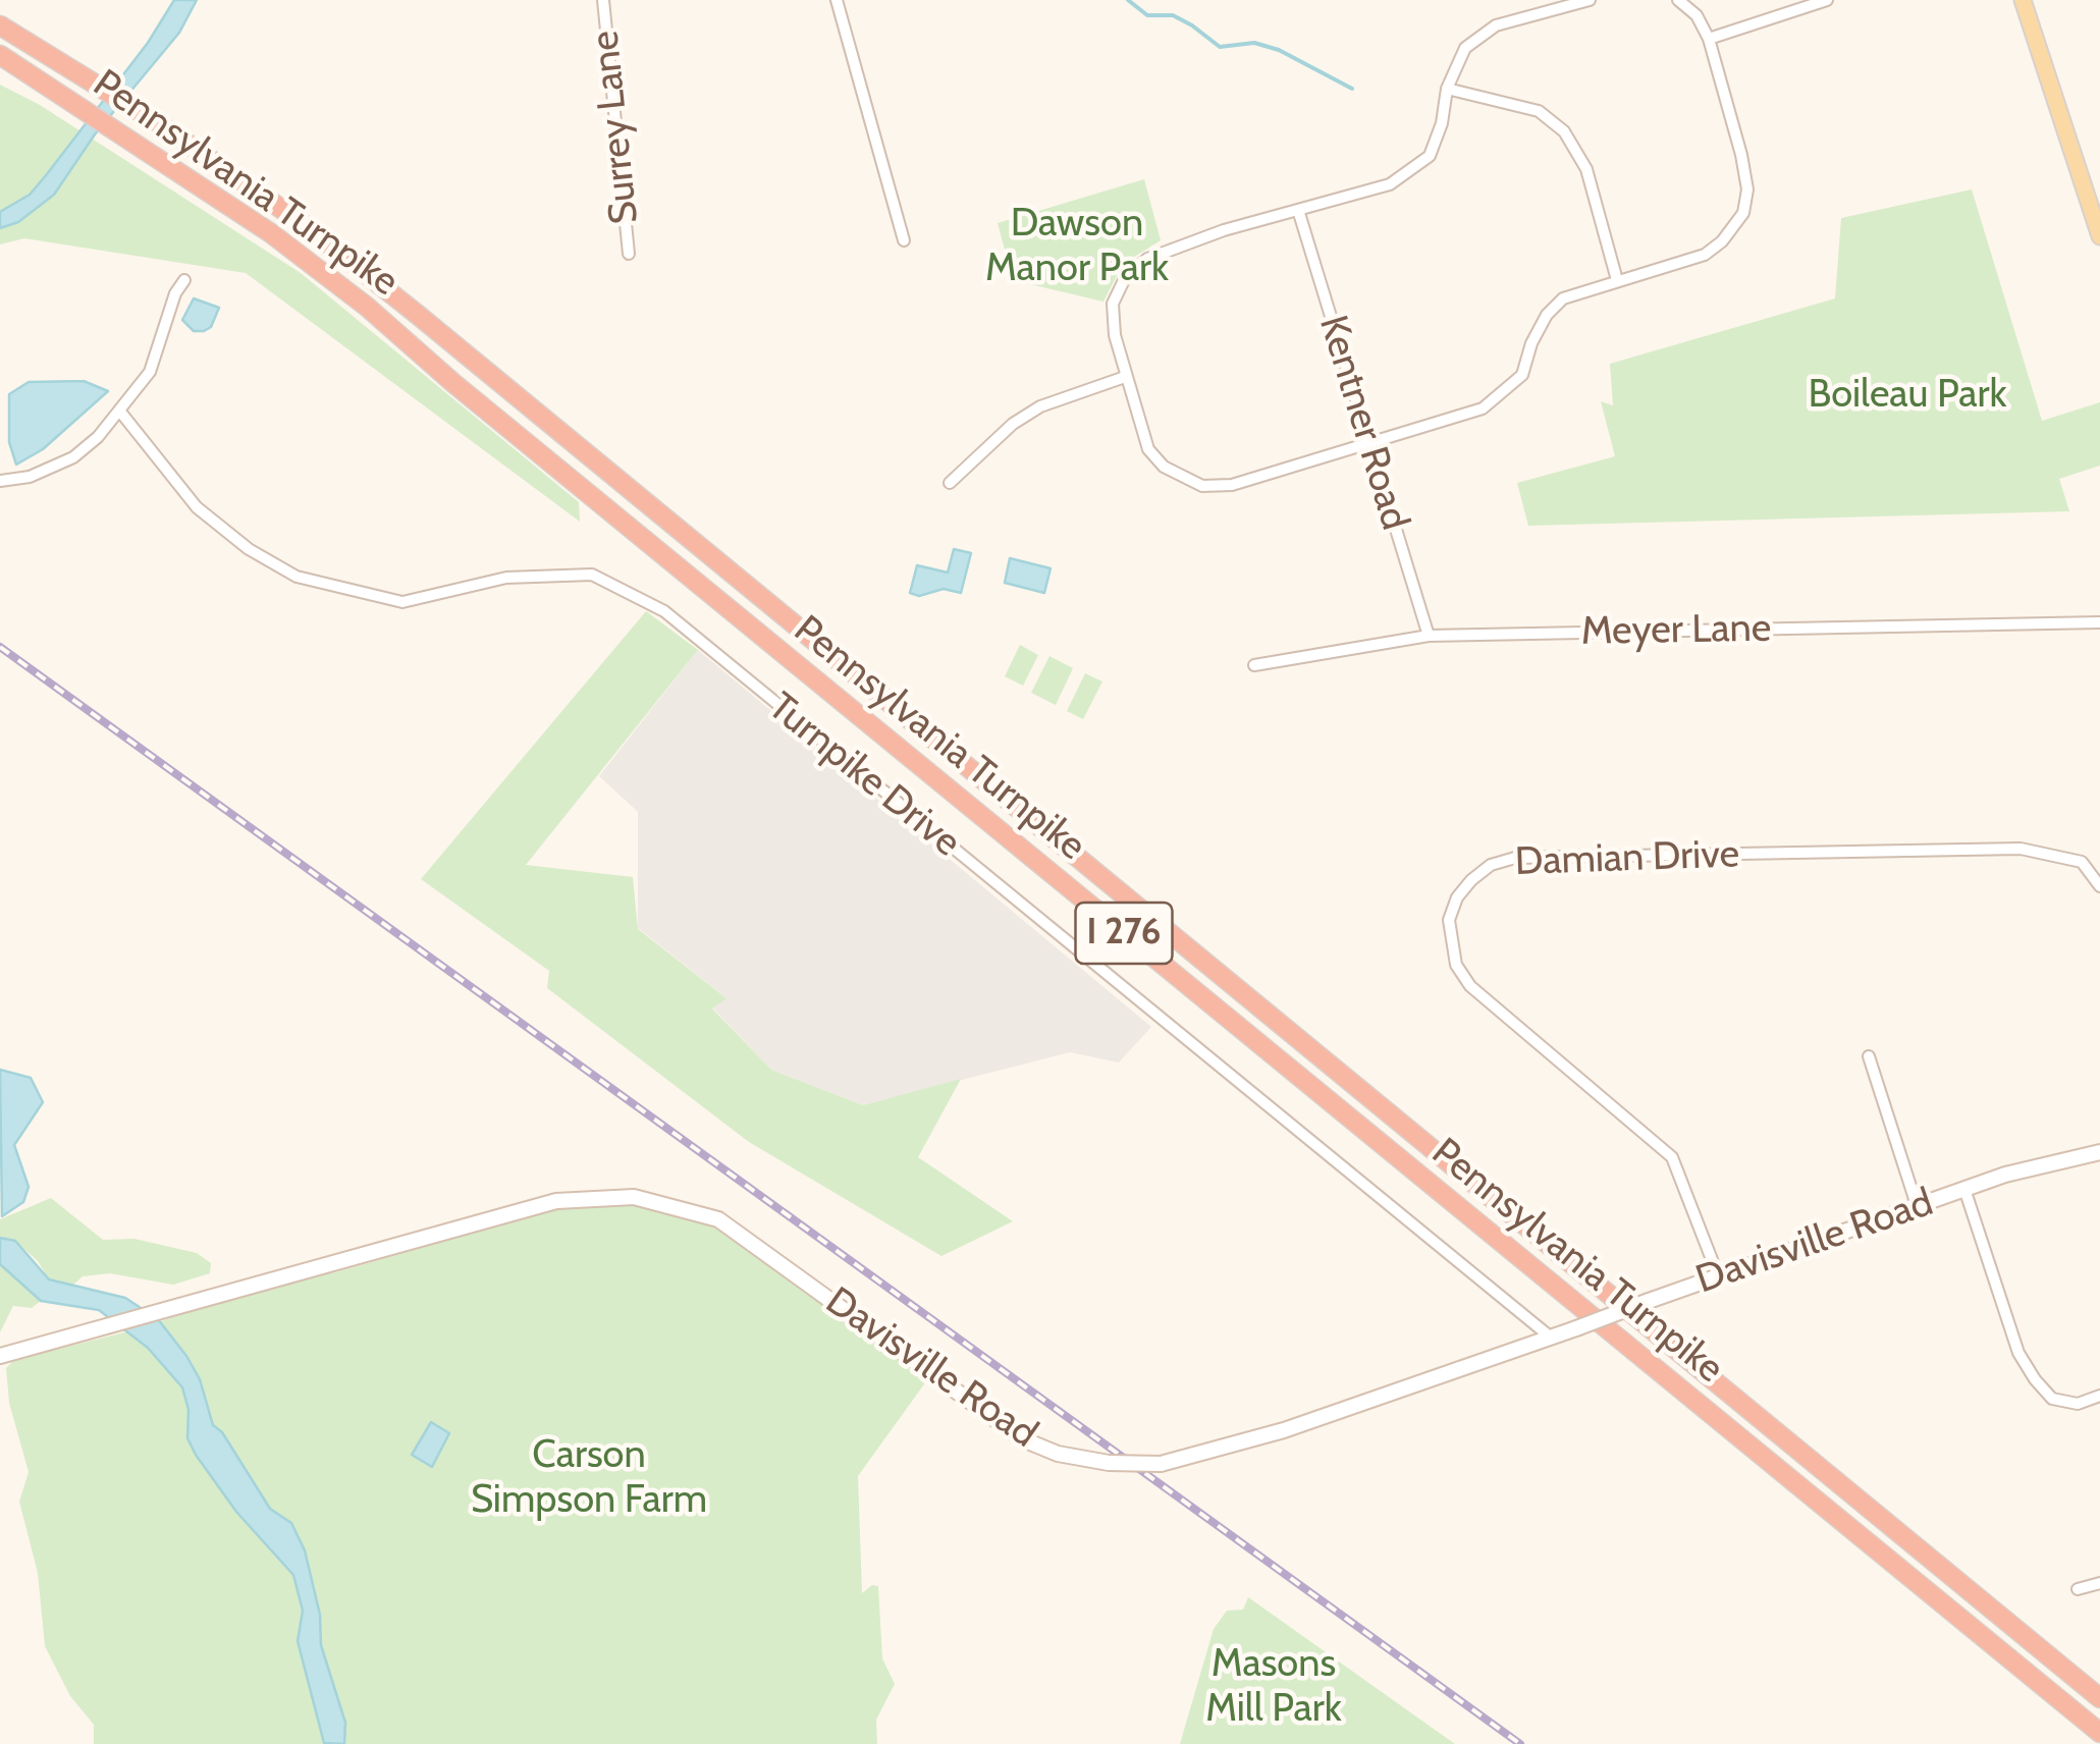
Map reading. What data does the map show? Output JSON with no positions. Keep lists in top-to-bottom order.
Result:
{
  "streets": {
    "highway": ["Pennsylvania Turnpike", "I 276"],
    "street": [
      "Surrey Lane",
      "Kentner Road",
      "Meyer Lane",
      "Turnpike Drive",
      "Damian Drive",
      "Davisville Road"
    ]
  },
  "crossings": [
    ["Kentner Road", "Meyer Lane"],
    ["Turnpike Drive", "Davisville Road"],
    ["Damian Drive", "Davisville Road"]
  ],
  "parks": [
    "Dawson Manor Park",
    "Boileau Park",
    "Carson Simpson Farm",
    "Masons Mill Park"
  ]
}
